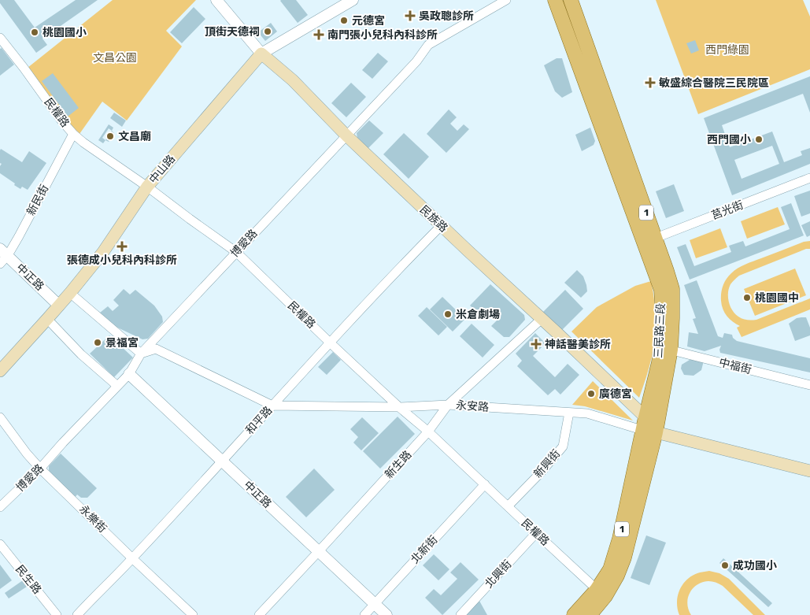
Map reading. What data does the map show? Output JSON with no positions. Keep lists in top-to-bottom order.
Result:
{
  "streets": {
    "main road": [
      "中山路",
      "1",
      "民族路",
      "三民路三段",
      "永安路"
    ],
    "street": [
      "民權路",
      "新民街",
      "莒光街",
      "博愛路",
      "中正路",
      "中福街",
      "和平路",
      "新興街",
      "新生路",
      "永樂街",
      "北新街",
      "北興街",
      "民生路"
    ]
  },
  "crossings": [
    ["民權路", "中山路"],
    ["民權路", "新民街"],
    ["民權路", "博愛路"],
    ["民權路", "三民路三段"],
    ["民權路", "永安路"],
    ["民權路", "和平路"],
    ["民權路", "新興街"],
    ["民權路", "新生路"],
    ["民權路", "北新街"],
    ["民權路", "北興街"],
    ["中山路", "民族路"],
    ["中山路", "中正路"],
    ["新民街", "中正路"],
    ["莒光街", "三民路三段"],
    ["民族路", "博愛路"],
    ["民族路", "三民路三段"],
    ["民族路", "永安路"],
    ["民族路", "和平路"],
    ["民族路", "新生路"],
    ["博愛路", "中正路"],
    ["博愛路", "永安路"],
    ["博愛路", "永樂街"],
    ["中正路", "和平路"],
    ["中正路", "新生路"],
    ["中正路", "北新街"],
    ["三民路三段", "中福街"],
    ["三民路三段", "永安路"],
    ["永安路", "和平路"],
    ["永安路", "新興街"],
    ["永安路", "新生路"],
    ["和平路", "永樂街"]
  ],
  "parks": ["西門綠園", "文昌公園"],
  "places": {
    "health": [
      "吳政聰診所",
      "南門張小兒科內科診所",
      "敏盛綜合醫院三民院區",
      "張德成小兒科內科診所",
      "神話醫美診所"
    ],
    "other": [
      "元德宮",
      "頂街天德祠",
      "桃園國小",
      "文昌廟",
      "西門國小",
      "桃園國中",
      "米倉劇場",
      "景福宮",
      "廣德宮",
      "成功國小"
    ]
  }
}
